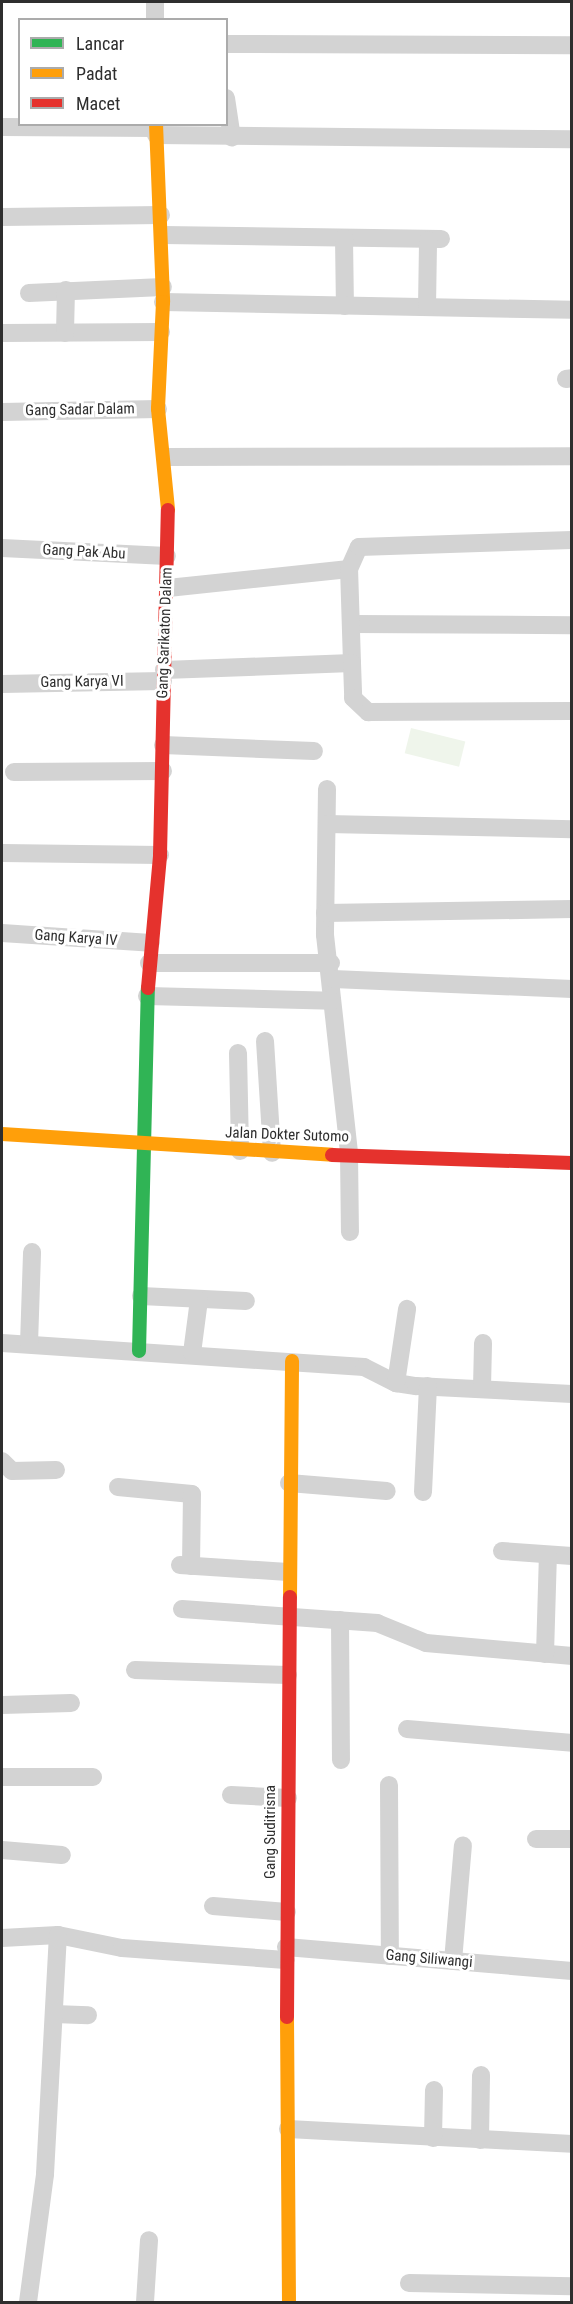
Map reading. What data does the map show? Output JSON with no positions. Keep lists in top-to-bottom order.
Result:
{
  "streets": {
    "street": [
      "Gang Sadar Dalam",
      "Gang Pak Abu",
      "Gang Sarikaton Dalam",
      "Gang Karya VI",
      "Gang Karya IV",
      "Jalan Dokter Sutomo",
      "Gang Suditrisna",
      "Gang Siliwangi"
    ]
  },
  "crossings": [
    ["Gang Sadar Dalam", "Gang Sarikaton Dalam"],
    ["Gang Pak Abu", "Gang Sarikaton Dalam"],
    ["Gang Sarikaton Dalam", "Gang Karya VI"],
    ["Gang Sarikaton Dalam", "Gang Karya IV"],
    ["Gang Sarikaton Dalam", "Jalan Dokter Sutomo"],
    ["Gang Suditrisna", "Gang Siliwangi"]
  ],
  "legend": ["Lancar", "Padat", "Macet"]
}
